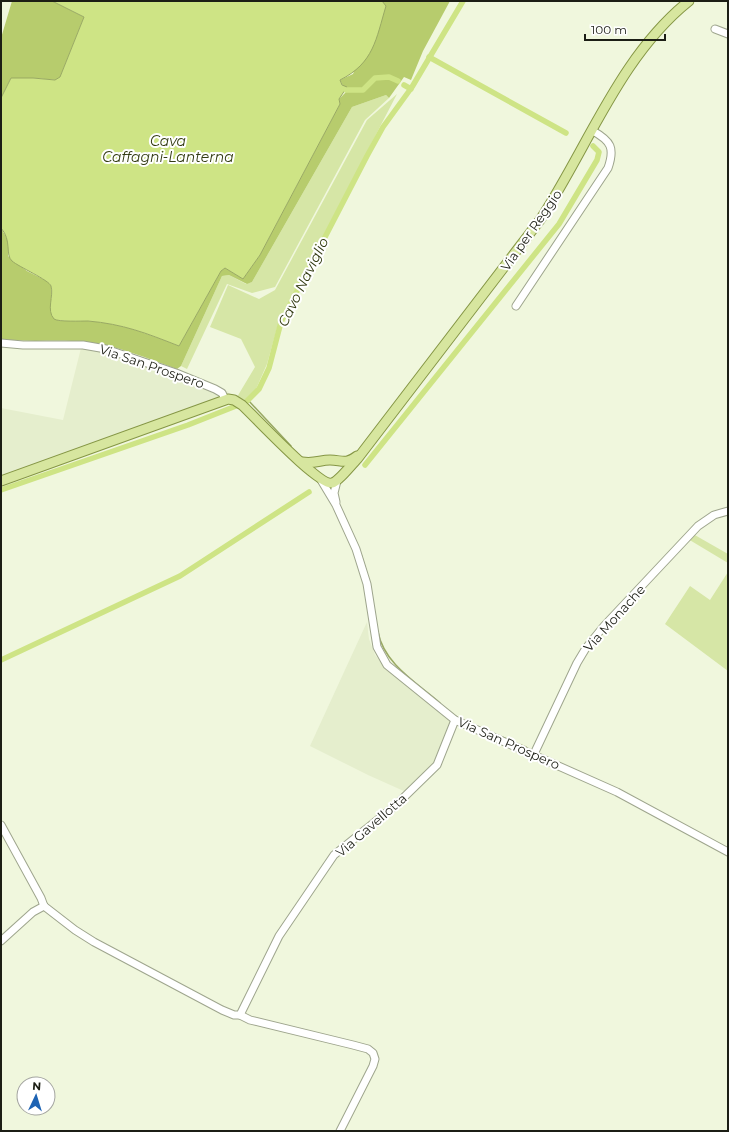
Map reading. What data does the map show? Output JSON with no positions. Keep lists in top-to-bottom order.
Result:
{
  "streets": {
    "main road": ["Via per Reggio"],
    "street": ["Via San Prospero", "Via Monache", "Via Gavellotta"]
  },
  "crossings": [
    ["Via per Reggio", "Via San Prospero"],
    ["Via San Prospero", "Via Monache"],
    ["Via San Prospero", "Via Gavellotta"]
  ],
  "water": ["Cava Caffagni-Lanterna", "Cavo Naviglio"],
  "scale_bar": "100 m",
  "north": "top"
}
